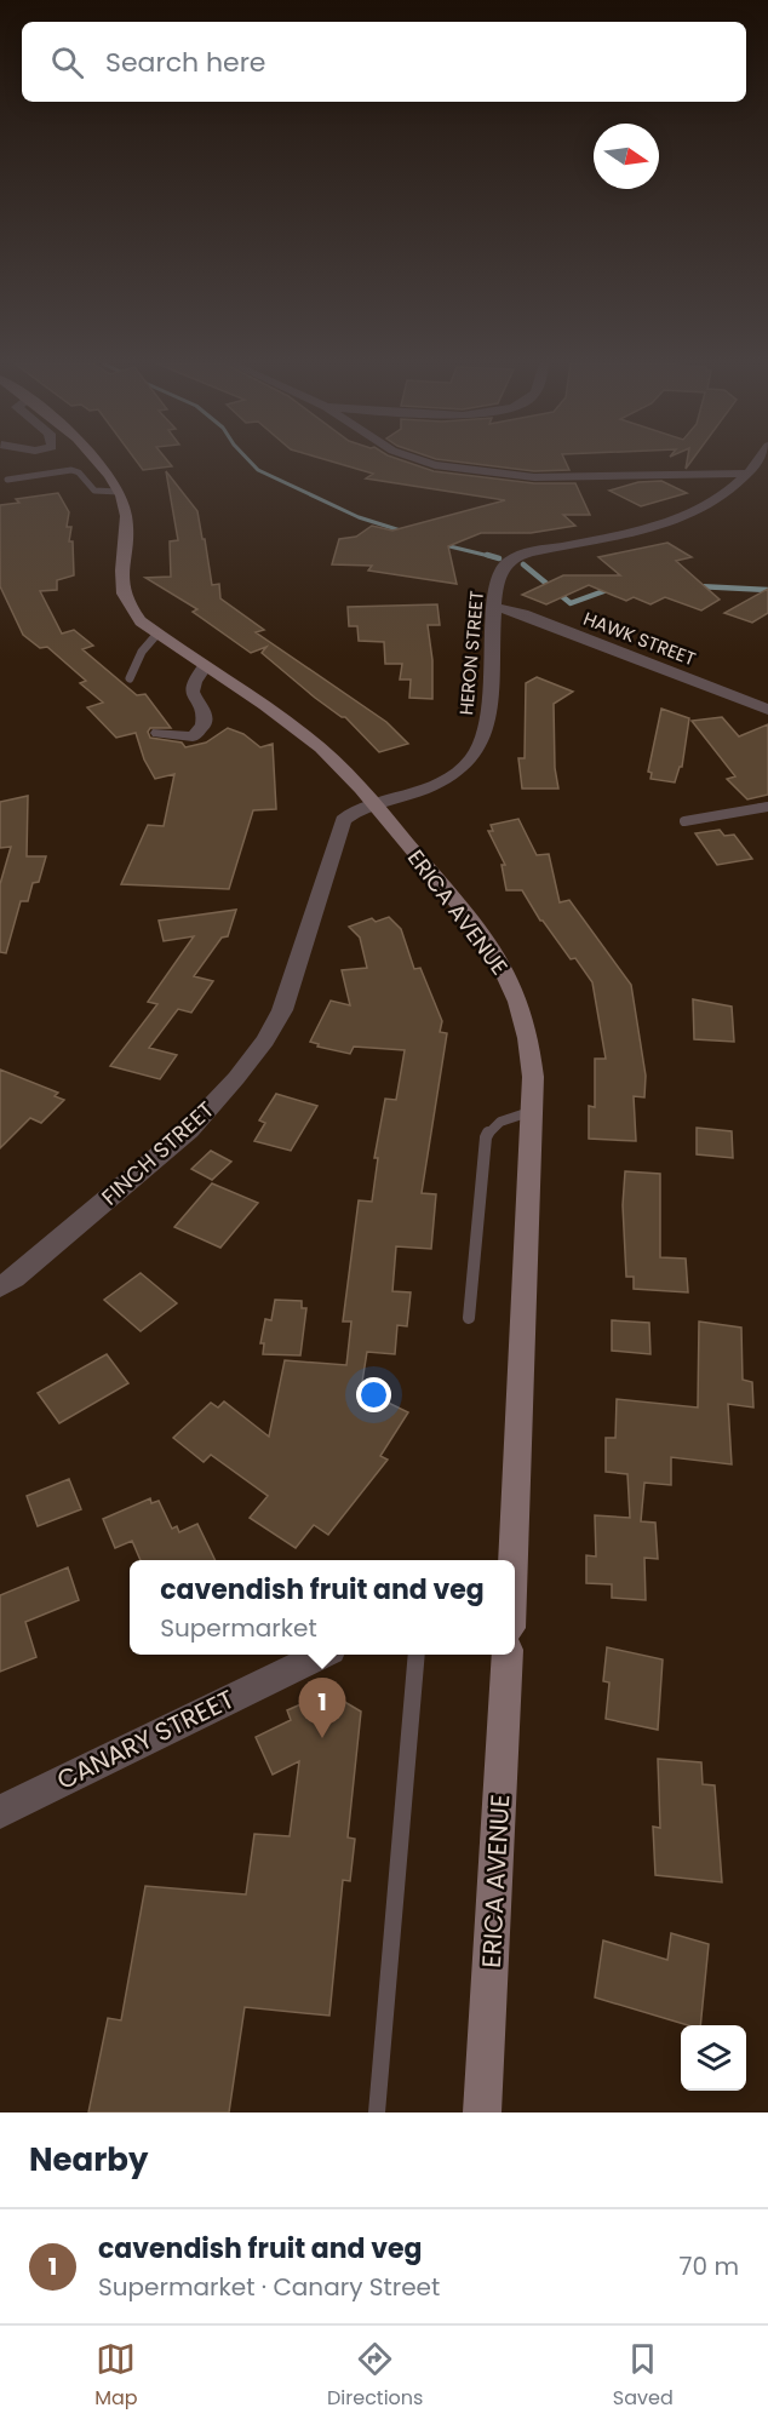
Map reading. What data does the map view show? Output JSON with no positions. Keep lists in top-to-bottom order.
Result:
{
  "streets": {
    "street": [
      "HAWK STREET",
      "HERON STREET",
      "ERICA AVENUE",
      "FINCH STREET",
      "CANARY STREET"
    ]
  },
  "crossings": [
    ["HAWK STREET", "HERON STREET"],
    ["HERON STREET", "ERICA AVENUE"],
    ["HERON STREET", "FINCH STREET"],
    ["ERICA AVENUE", "FINCH STREET"]
  ],
  "north": "right",
  "page": {
    "search": "Search here",
    "popup": ["cavendish fruit and veg", "Supermarket"],
    "pins": "1",
    "heading": "Nearby",
    "list": [
      {
        "mark": "1",
        "name": "cavendish fruit and veg",
        "note": "Supermarket · Canary Street",
        "value": "70 m"
      }
    ],
    "nav": ["Map", "Directions", "Saved"]
  }
}
